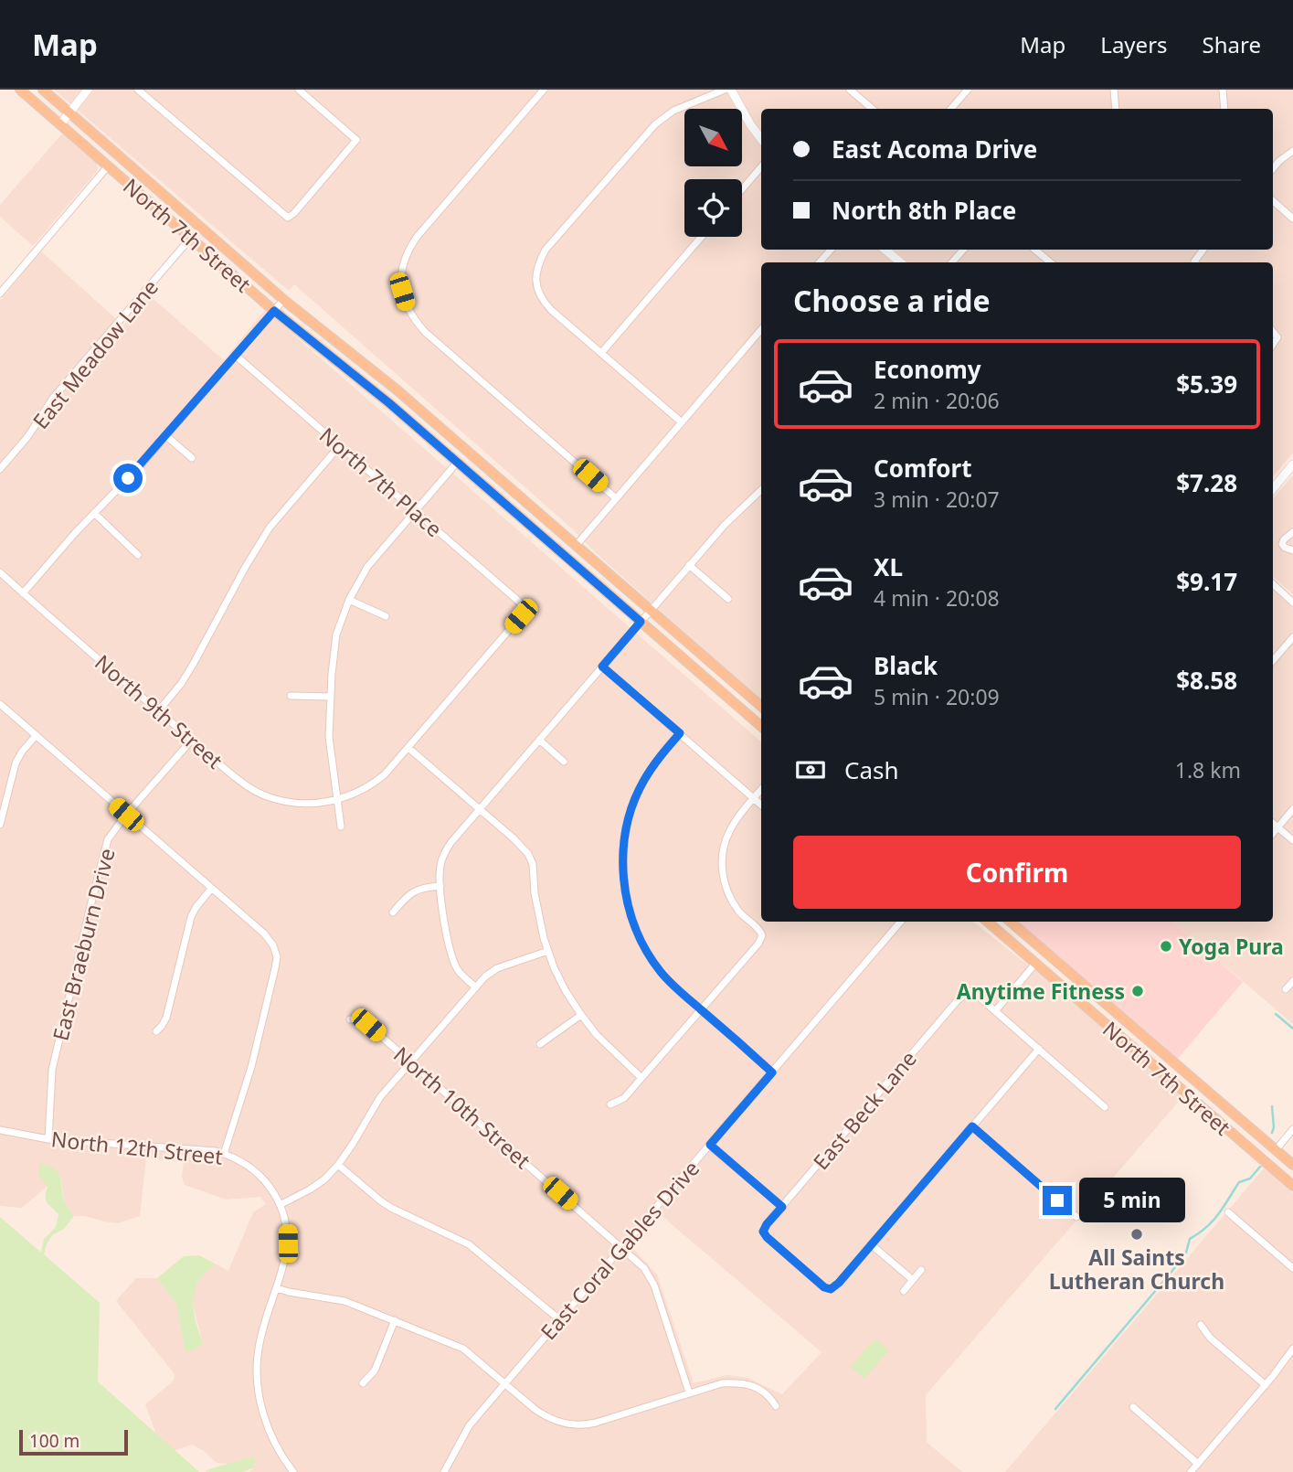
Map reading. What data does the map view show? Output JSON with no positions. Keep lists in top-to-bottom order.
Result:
{
  "streets": {
    "main road": ["North 7th Street"],
    "street": [
      "East Meadow Lane",
      "North 7th Place",
      "North 9th Street",
      "East Braeburn Drive",
      "North 10th Street",
      "East Beck Lane",
      "North 12th Street",
      "East Coral Gables Drive"
    ]
  },
  "crossings": [
    ["North 7th Street", "East Meadow Lane"],
    ["North 7th Place", "North 9th Street"],
    ["North 9th Street", "East Braeburn Drive"],
    ["East Braeburn Drive", "North 12th Street"],
    ["North 10th Street", "East Coral Gables Drive"]
  ],
  "places": ["Yoga Pura", "Anytime Fitness", "All Saints Lutheran Church"],
  "scale_bar": "100 m",
  "north": "bottom right",
  "page": {
    "header": "Map",
    "nav": ["Map", "Layers", "Share"],
    "banner": ["East Acoma Drive", "North 8th Place"],
    "heading": "Choose a ride",
    "list": [
      {
        "name": "Economy",
        "note": "2 min · 20:06",
        "value": "$5.39"
      },
      {
        "name": "Comfort",
        "note": "3 min · 20:07",
        "value": "$7.28"
      },
      {
        "name": "XL",
        "note": "4 min · 20:08",
        "value": "$9.17"
      },
      {
        "name": "Black",
        "note": "5 min · 20:09",
        "value": "$8.58"
      }
    ],
    "pay": ["Cash", "1.8 km"],
    "buttons": "Confirm",
    "bubble": "5 min",
    "scale": "100 m"
  }
}
